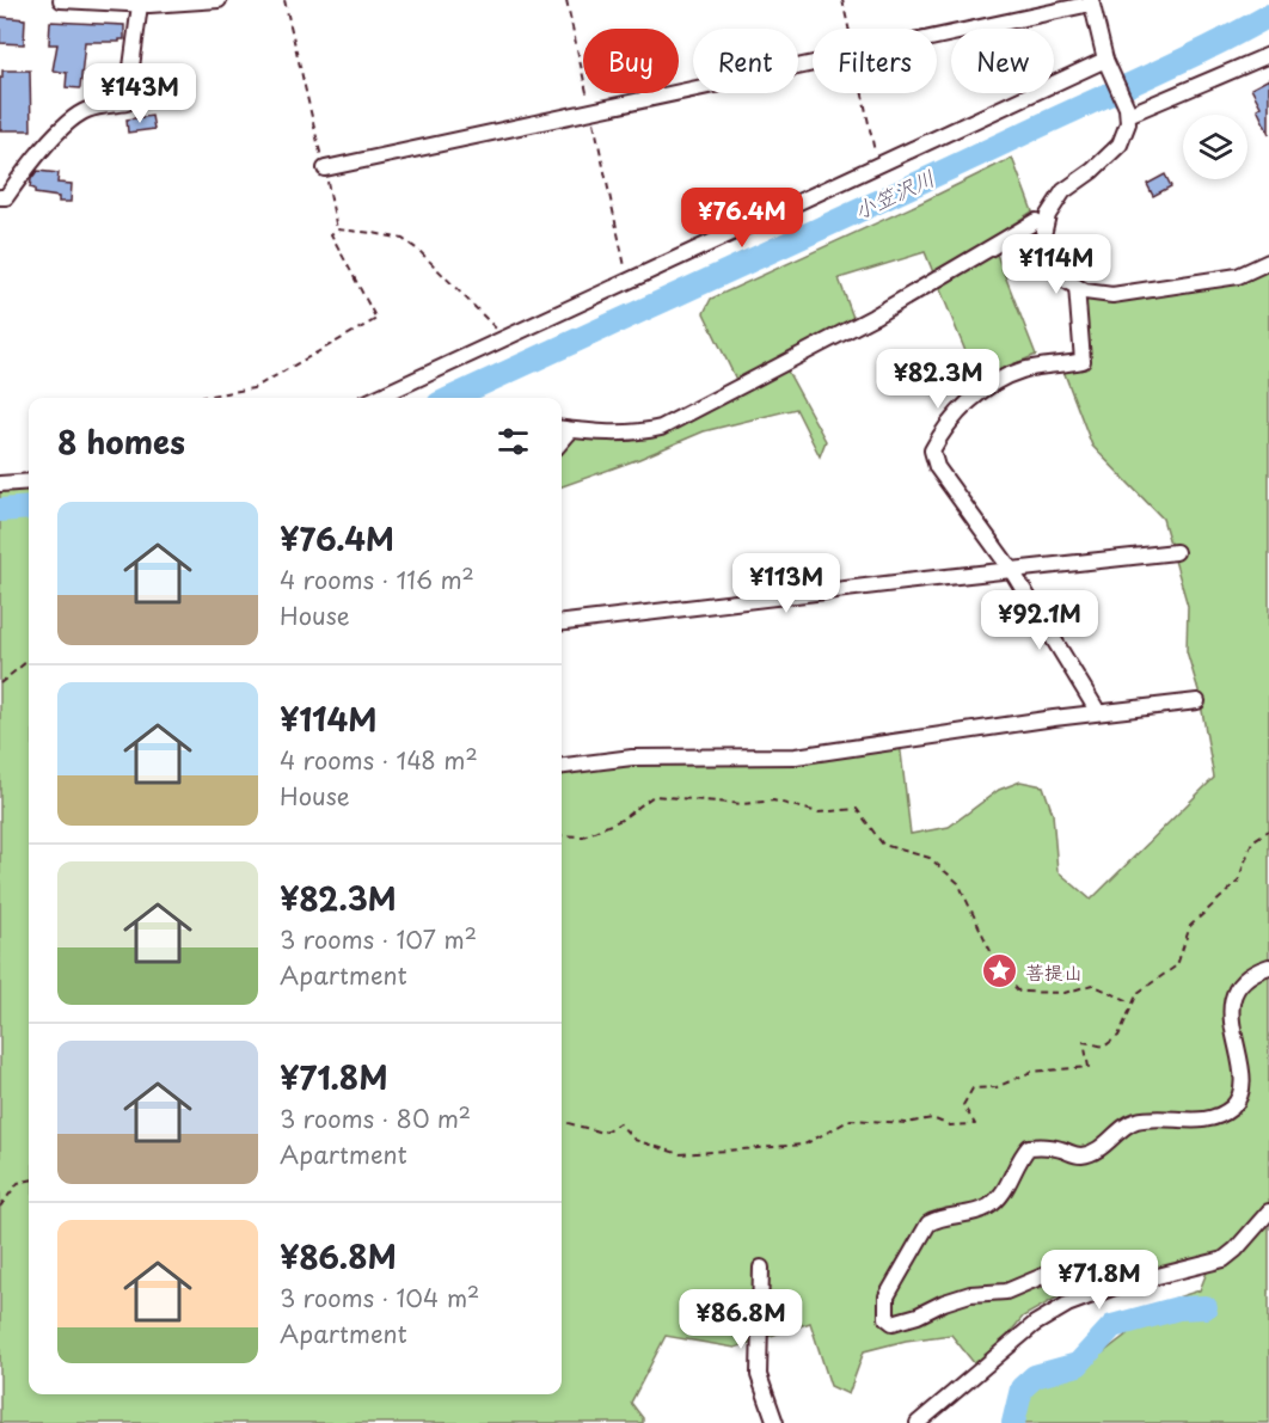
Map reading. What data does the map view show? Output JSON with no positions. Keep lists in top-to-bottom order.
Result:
{
  "water": ["小笠沢川"],
  "places": {
    "place": ["菩提山"]
  },
  "page": {
    "chip": [
      "Buy",
      "Rent",
      "Filters",
      "New"
    ],
    "price": [
      "¥143M",
      "¥76.4M",
      "¥114M",
      "¥82.3M",
      "¥113M",
      "¥92.1M",
      "¥71.8M",
      "¥86.8M"
    ],
    "heading": "8 homes",
    "list": [
      {
        "name": "¥76.4M",
        "note": "4 rooms · 116 m² · House"
      },
      {
        "name": "¥114M",
        "note": "4 rooms · 148 m² · House"
      },
      {
        "name": "¥82.3M",
        "note": "3 rooms · 107 m² · Apartment"
      },
      {
        "name": "¥71.8M",
        "note": "3 rooms · 80 m² · Apartment"
      },
      {
        "name": "¥86.8M",
        "note": "3 rooms · 104 m² · Apartment"
      }
    ]
  }
}
